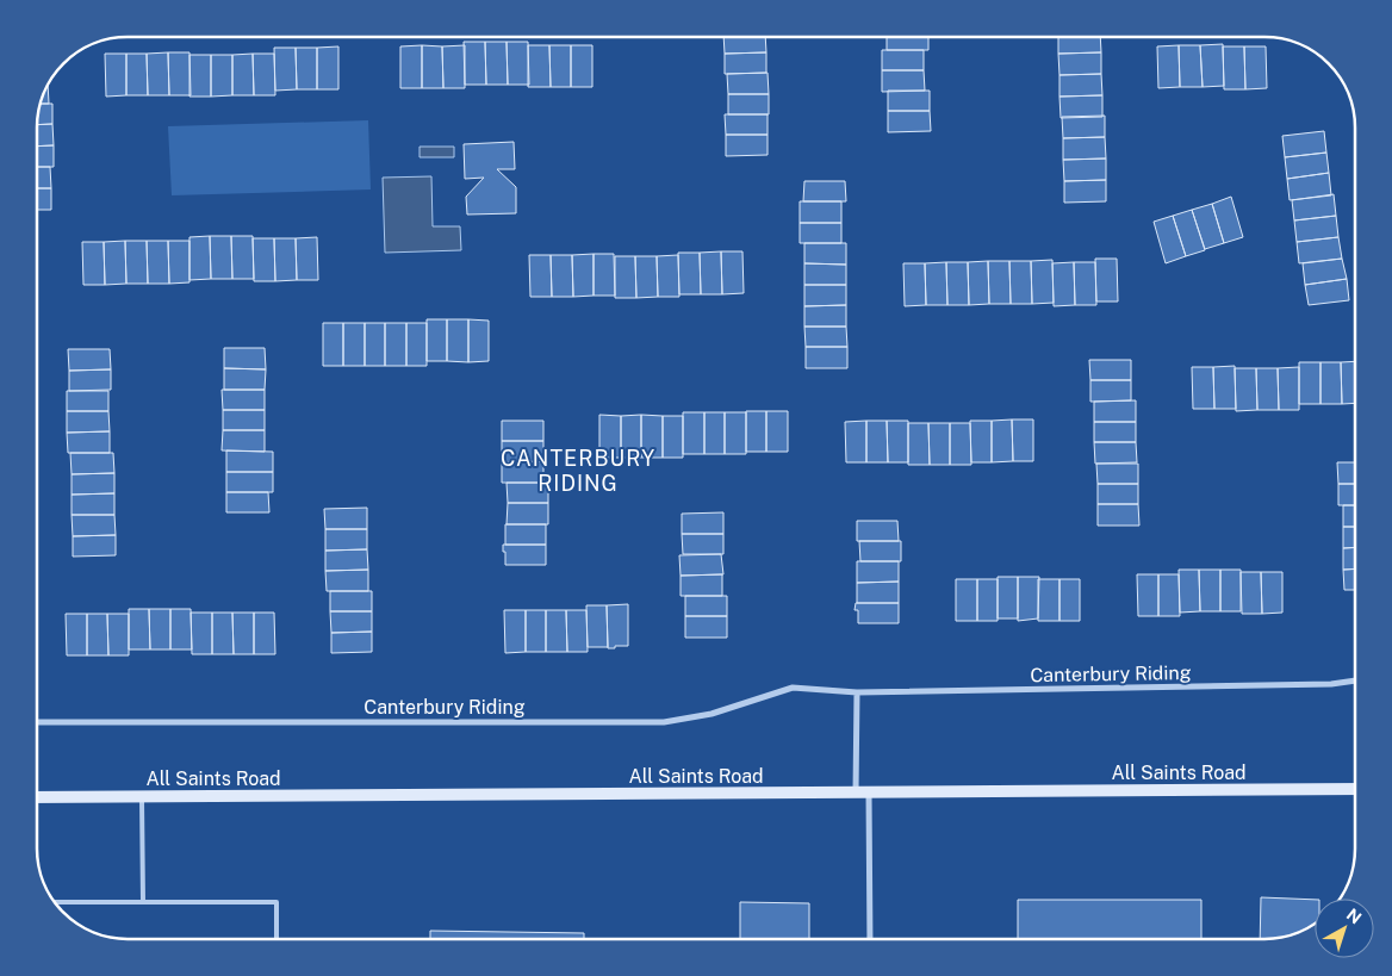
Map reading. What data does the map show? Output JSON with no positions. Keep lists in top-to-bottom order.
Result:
{
  "streets": {
    "street": ["Canterbury Riding", "All Saints Road"]
  },
  "districts": ["CANTERBURY RIDING"],
  "north": "top right"
}
